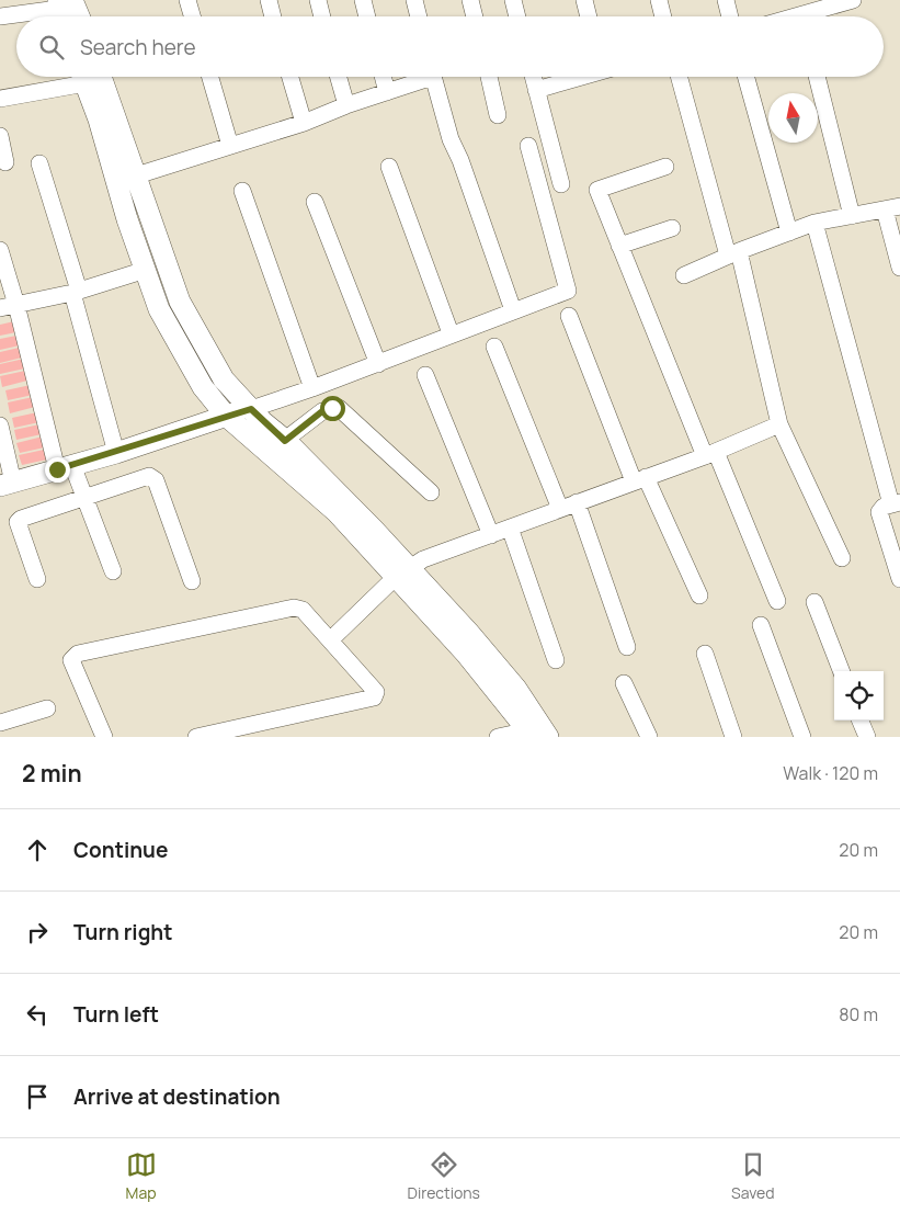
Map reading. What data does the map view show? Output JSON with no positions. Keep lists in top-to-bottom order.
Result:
{
  "north": "top",
  "page": {
    "search": "Search here",
    "heading": ["2 min", "Walk · 120 m"],
    "list": [
      ["Continue", "20 m"],
      ["Turn right", "20 m"],
      ["Turn left", "80 m"],
      "Arrive at destination"
    ],
    "nav": ["Map", "Directions", "Saved"]
  }
}
